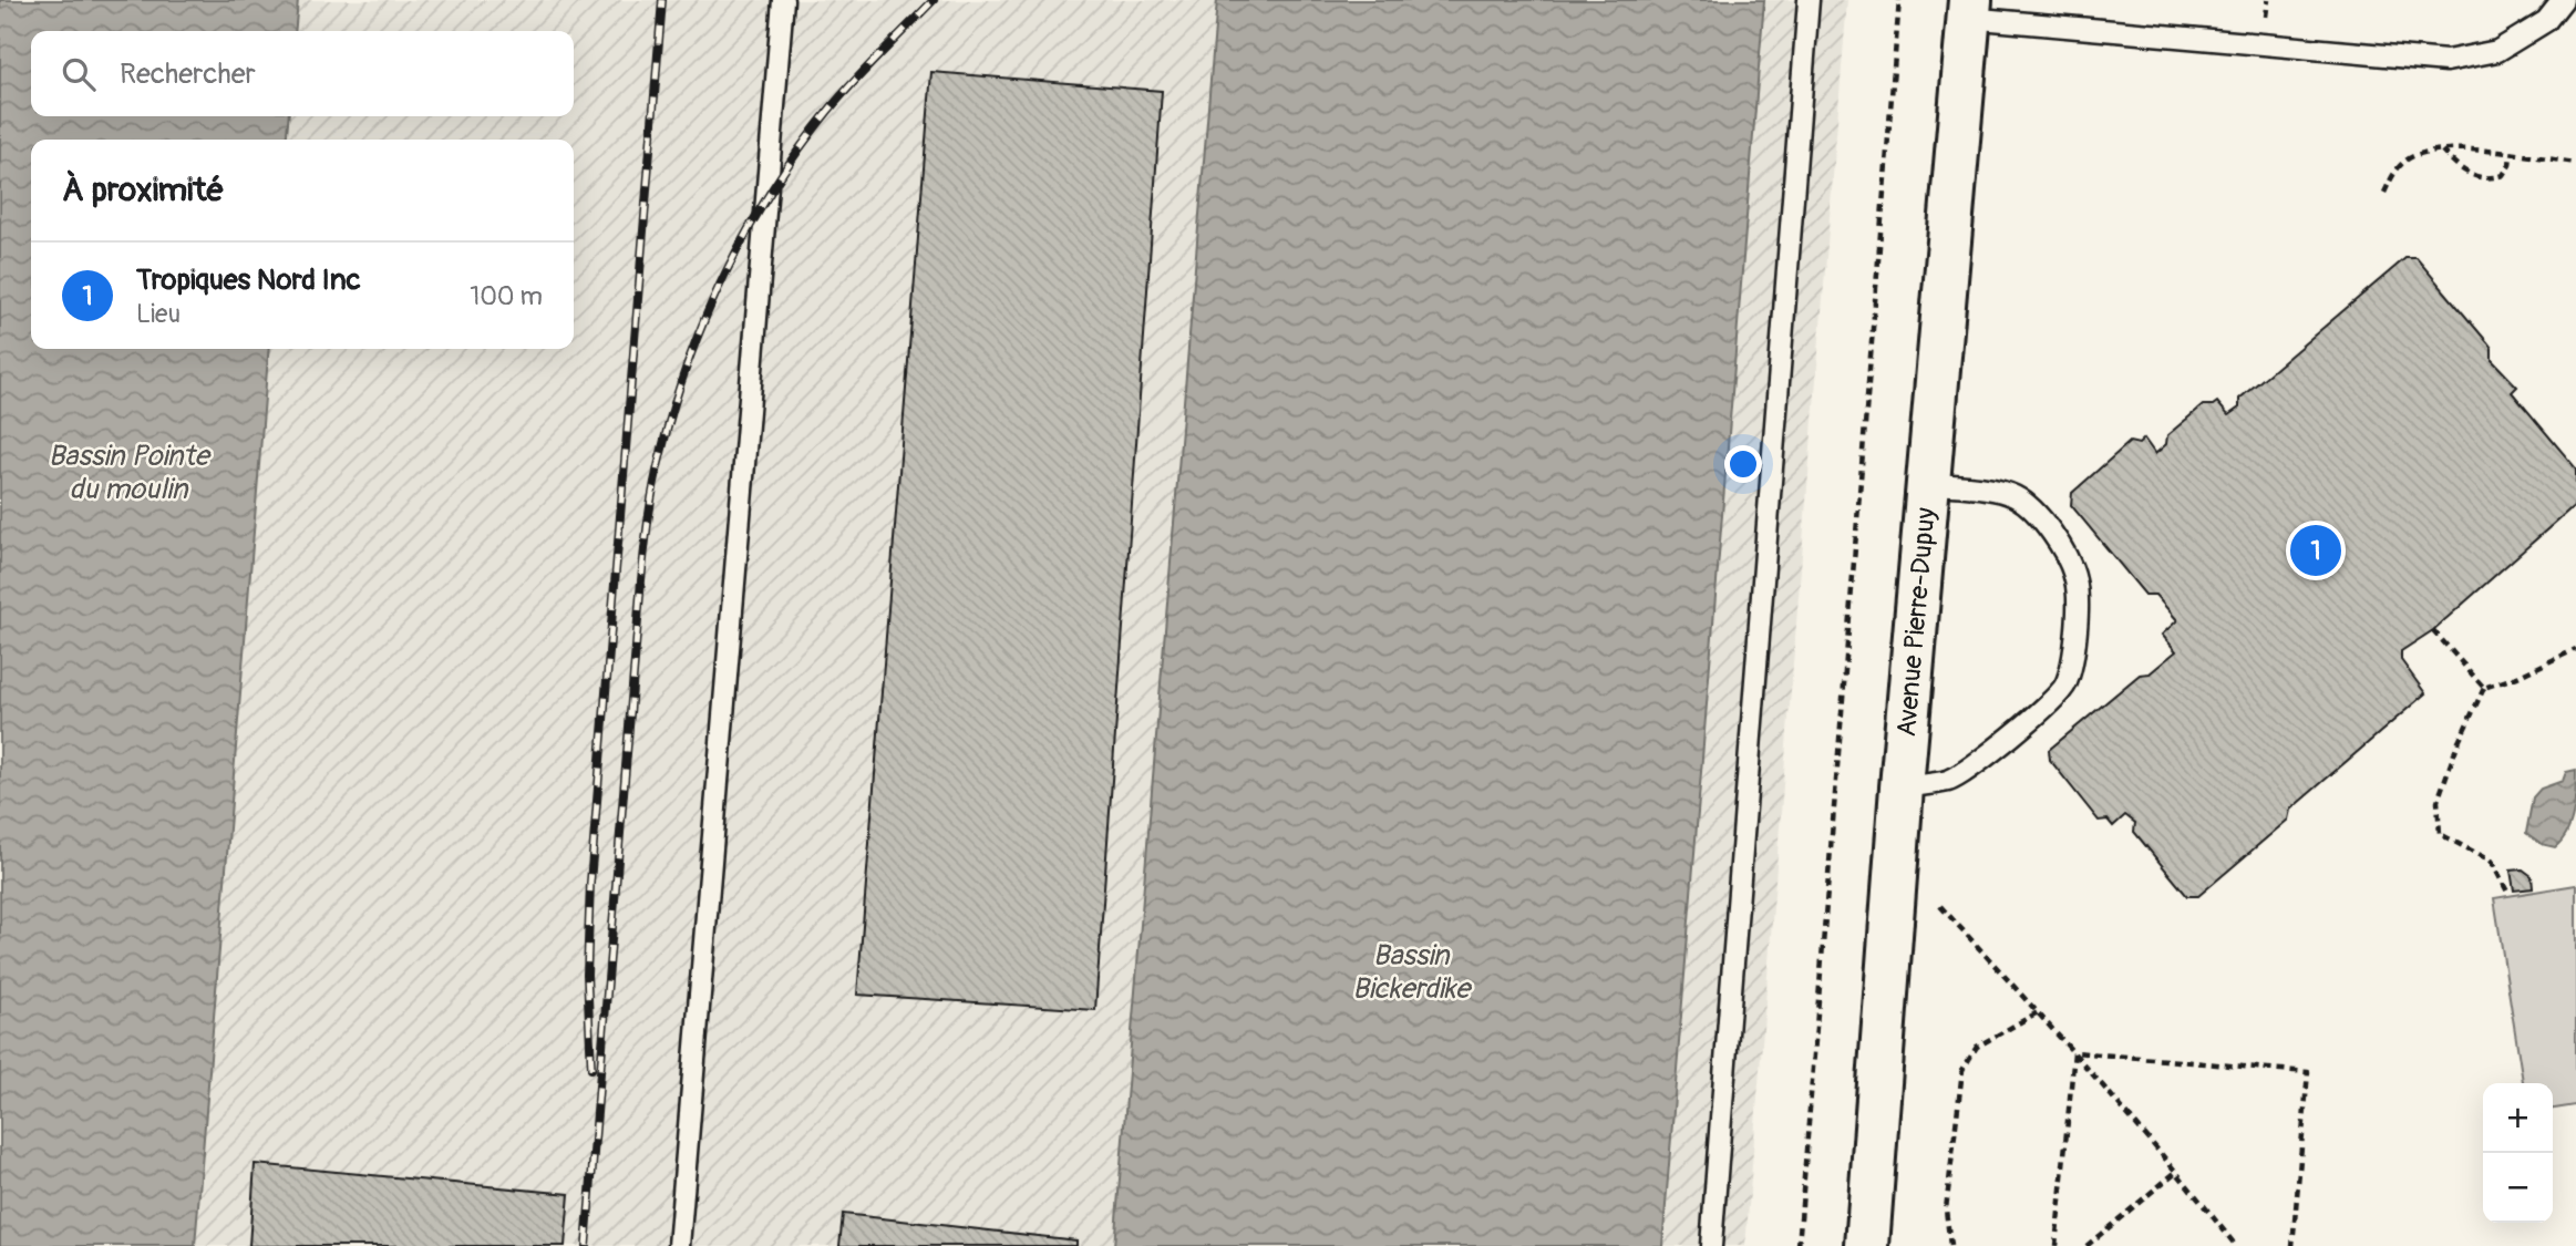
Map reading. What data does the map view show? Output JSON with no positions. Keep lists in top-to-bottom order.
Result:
{
  "streets": {
    "street": ["Avenue Pierre-Dupuy"]
  },
  "water": ["Bassin Pointe du moulin", "Bassin Bickerdike"],
  "page": {
    "search": "Rechercher",
    "heading": "À proximité",
    "list": [
      {
        "mark": "1",
        "name": "Tropiques Nord Inc",
        "note": "Lieu",
        "value": "100 m"
      }
    ],
    "pins": "1",
    "map_buttons": ["+", "−"]
  }
}
